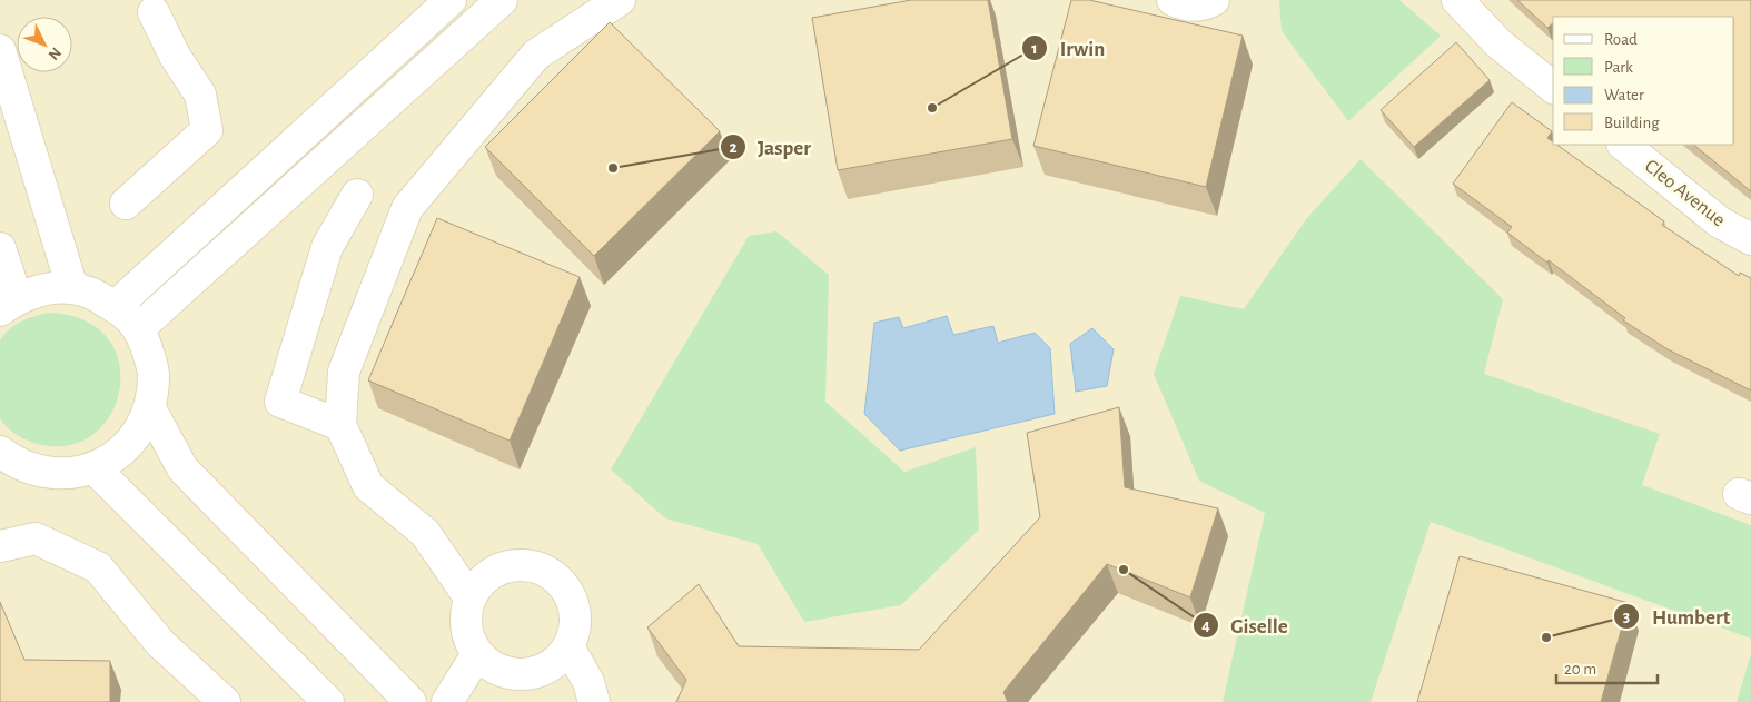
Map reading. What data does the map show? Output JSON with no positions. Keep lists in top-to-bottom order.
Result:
{
  "streets": {
    "street": ["Cleo Avenue"]
  },
  "places": [
    "Irwin",
    "Jasper",
    "Giselle",
    "Humbert"
  ],
  "legend": [
    "Road",
    "Park",
    "Water",
    "Building"
  ],
  "scale_bar": "20 m",
  "north": "bottom right"
}
